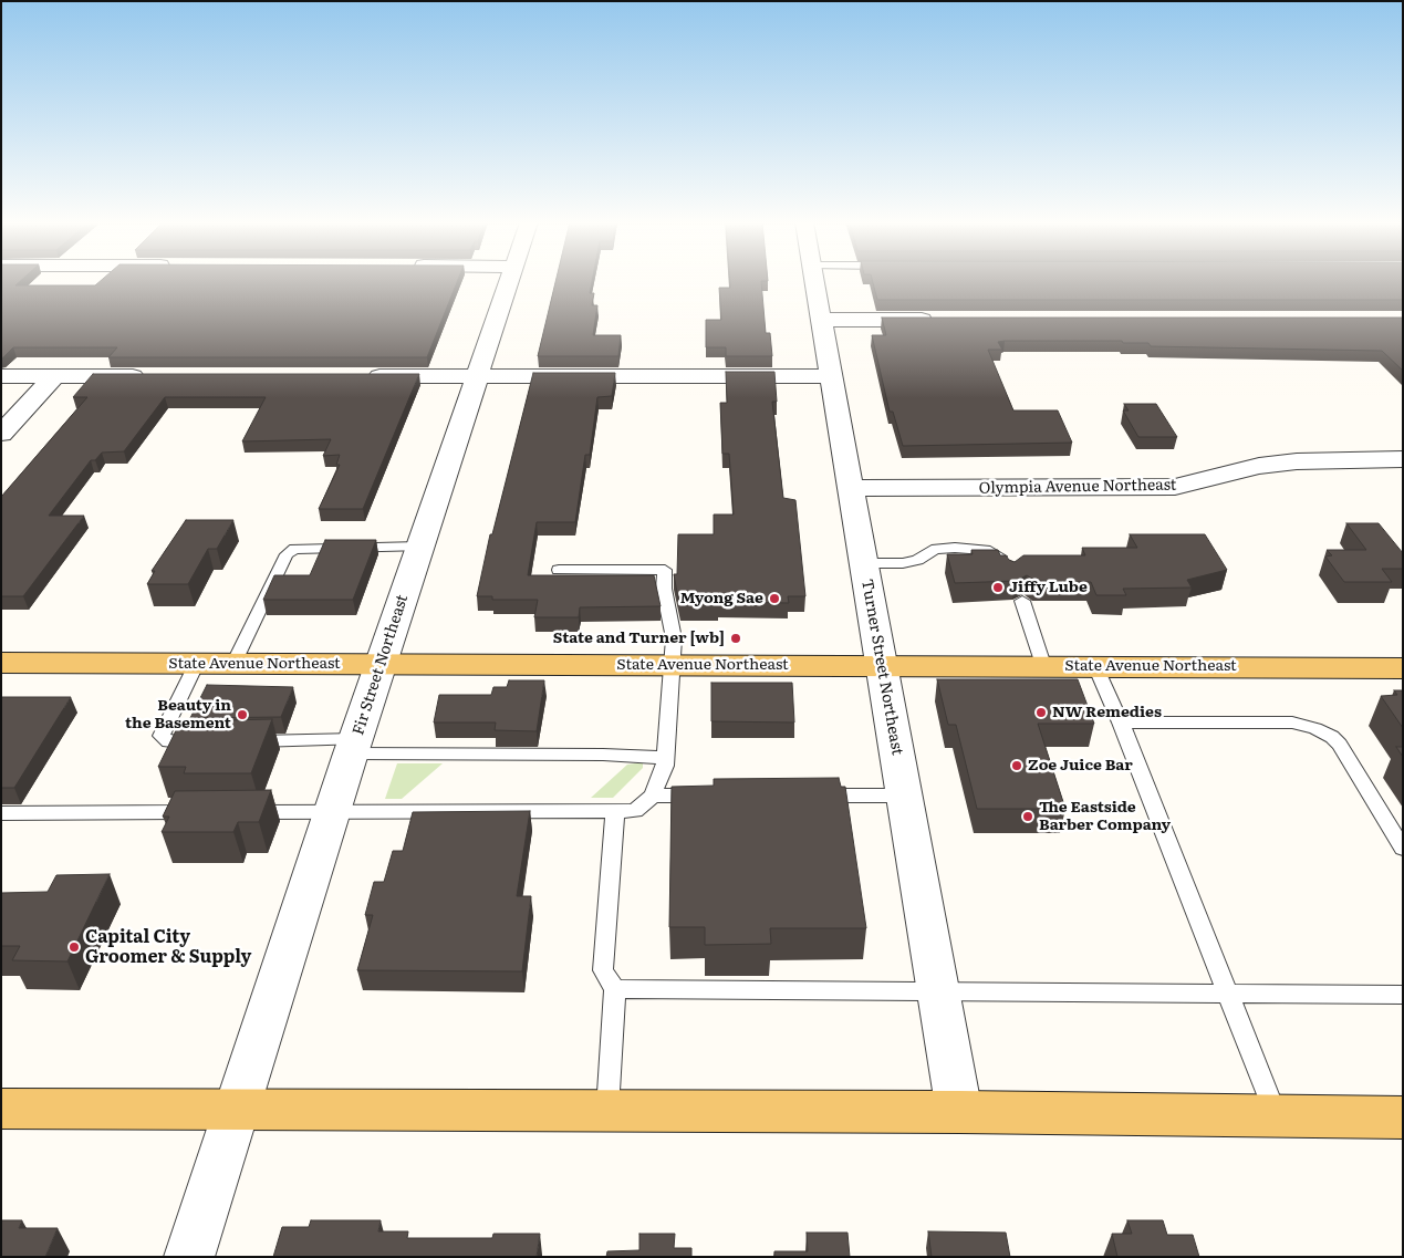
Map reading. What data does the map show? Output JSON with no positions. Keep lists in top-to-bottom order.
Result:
{
  "streets": {
    "main road": ["State Avenue Northeast"],
    "street": ["Olympia Avenue Northeast", "Fir Street Northeast", "Turner Street Northeast"]
  },
  "crossings": [
    ["Olympia Avenue Northeast", "Turner Street Northeast"],
    ["State Avenue Northeast", "Fir Street Northeast"],
    ["State Avenue Northeast", "Turner Street Northeast"]
  ],
  "places": [
    "Jiffy Lube",
    "Myong Sae",
    "State and Turner [wb]",
    "NW Remedies",
    "Beauty in the Basement",
    "Zoe Juice Bar",
    "The Eastside Barber Company",
    "Capital City Groomer & Supply"
  ]
}
